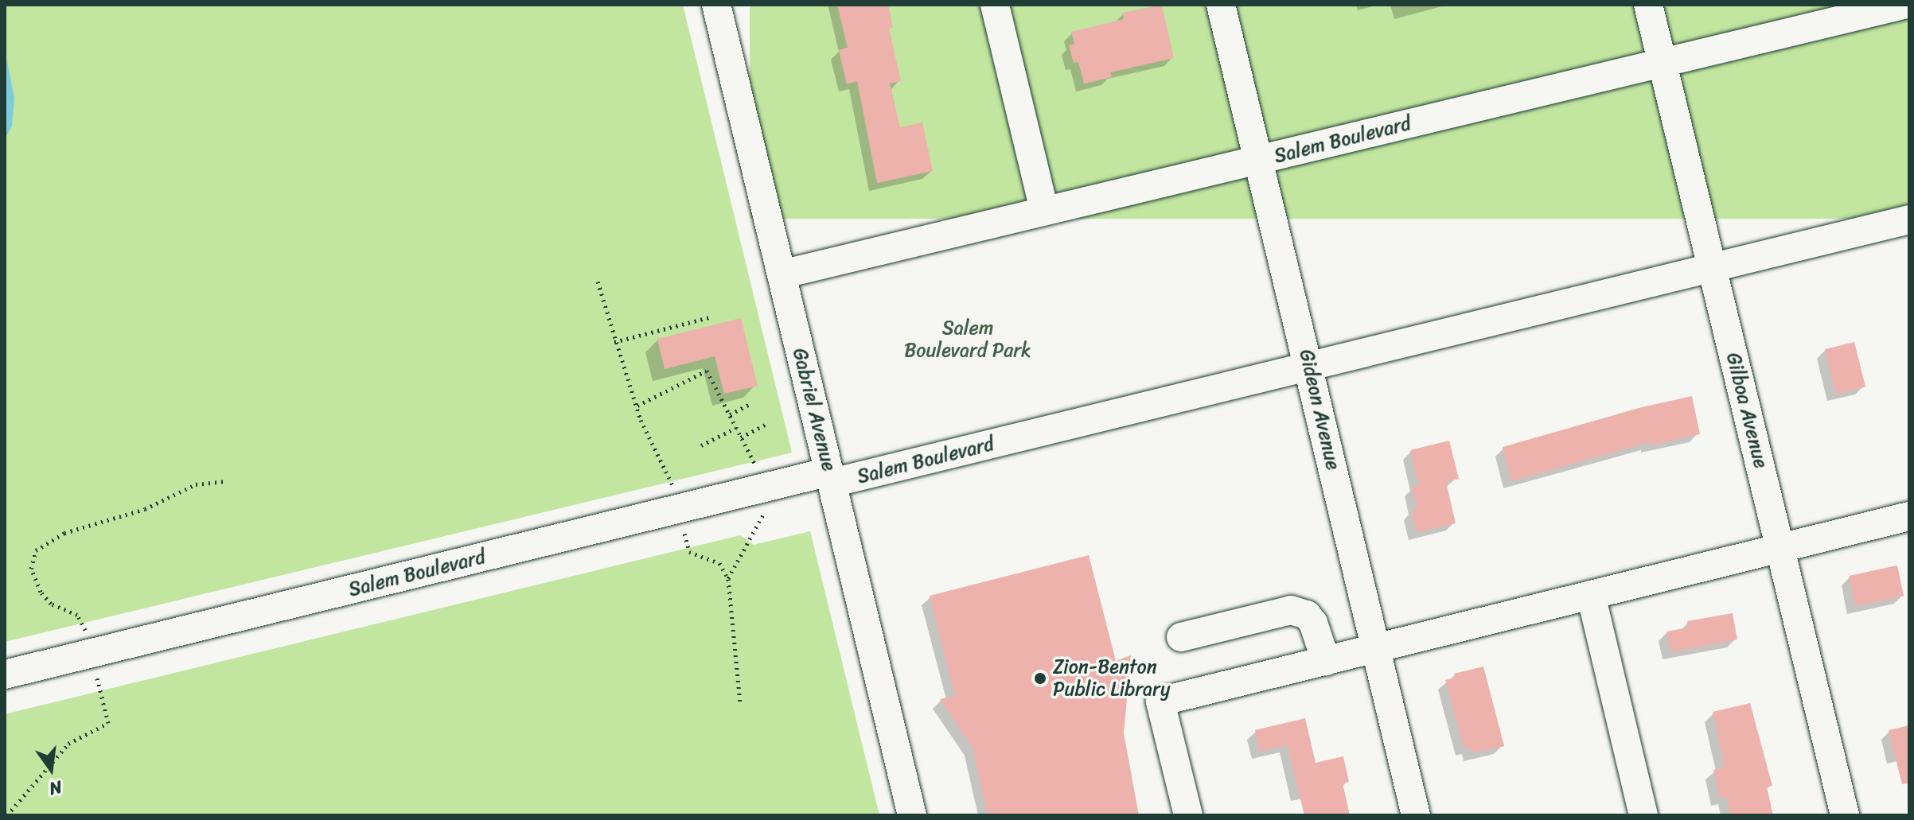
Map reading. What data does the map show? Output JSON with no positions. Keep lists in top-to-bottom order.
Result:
{
  "streets": {
    "street": [
      "Salem Boulevard",
      "Gabriel Avenue",
      "Gideon Avenue",
      "Gilboa Avenue"
    ]
  },
  "crossings": [
    ["Salem Boulevard", "Gabriel Avenue"],
    ["Salem Boulevard", "Gideon Avenue"],
    ["Salem Boulevard", "Gilboa Avenue"]
  ],
  "parks": ["Salem Boulevard Park"],
  "places": ["Zion-Benton Public Library"],
  "north": "bottom"
}
